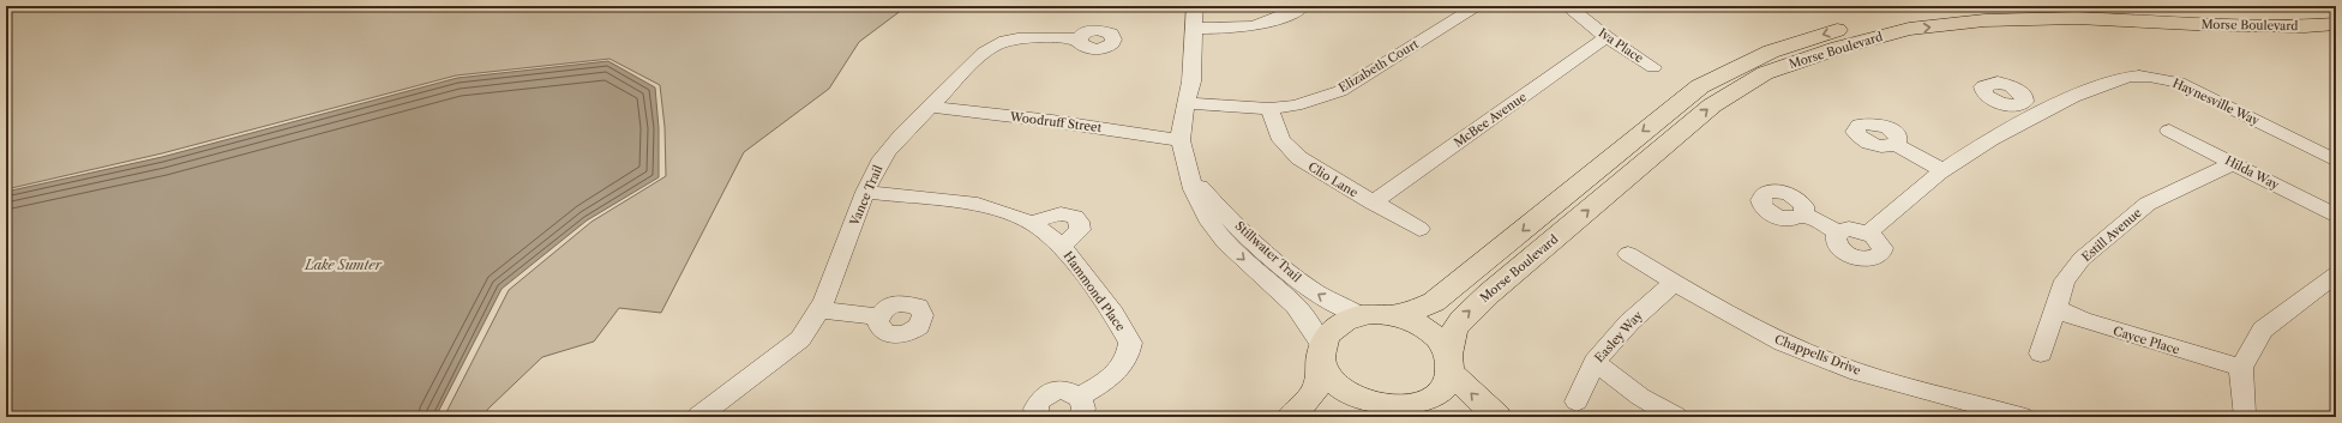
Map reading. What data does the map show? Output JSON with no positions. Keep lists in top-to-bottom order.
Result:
{
  "streets": {
    "main road": ["Morse Boulevard"],
    "street": [
      "Iva Place",
      "Elizabeth Court",
      "Haynesville Way",
      "McBee Avenue",
      "Woodruff Street",
      "Hilda Way",
      "Clio Lane",
      "Vance Trail",
      "Estill Avenue",
      "Stillwater Trail",
      "Hammond Place",
      "Easley Way",
      "Cayce Place",
      "Chappells Drive"
    ]
  },
  "crossings": [
    ["Morse Boulevard", "Stillwater Trail"],
    ["Iva Place", "McBee Avenue"],
    ["Elizabeth Court", "Clio Lane"],
    ["Elizabeth Court", "Stillwater Trail"],
    ["McBee Avenue", "Clio Lane"],
    ["Woodruff Street", "Vance Trail"],
    ["Woodruff Street", "Stillwater Trail"],
    ["Hilda Way", "Estill Avenue"],
    ["Vance Trail", "Hammond Place"],
    ["Estill Avenue", "Cayce Place"],
    ["Easley Way", "Chappells Drive"]
  ],
  "water": ["Lake Sumter"]
}
